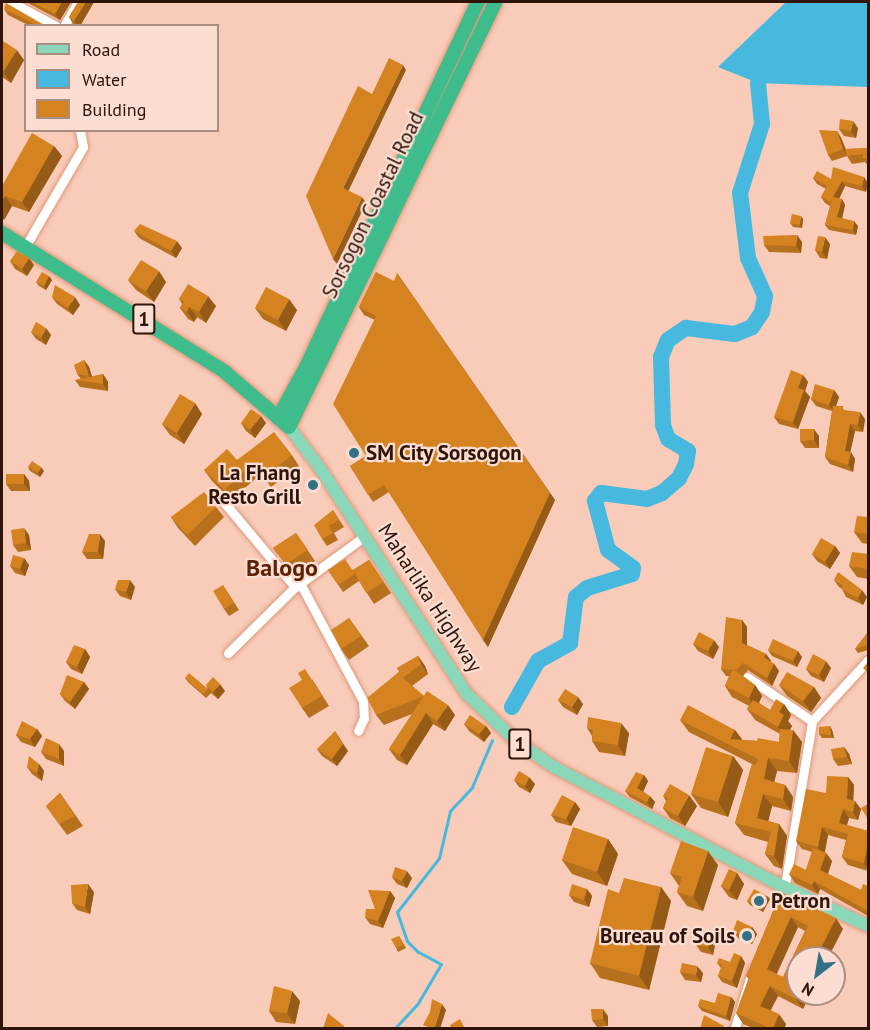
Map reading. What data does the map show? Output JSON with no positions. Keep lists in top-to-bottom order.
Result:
{
  "streets": {
    "highway": ["Sorsogon Coastal Road", "1", "Maharlika Highway"]
  },
  "crossings": [
    ["Sorsogon Coastal Road", "Maharlika Highway"]
  ],
  "districts": ["Balogo"],
  "places": [
    "SM City Sorsogon",
    "La Fhang Resto Grill",
    "Petron",
    "Bureau of Soils"
  ],
  "legend": ["Road", "Water", "Building"],
  "north": "bottom left"
}
